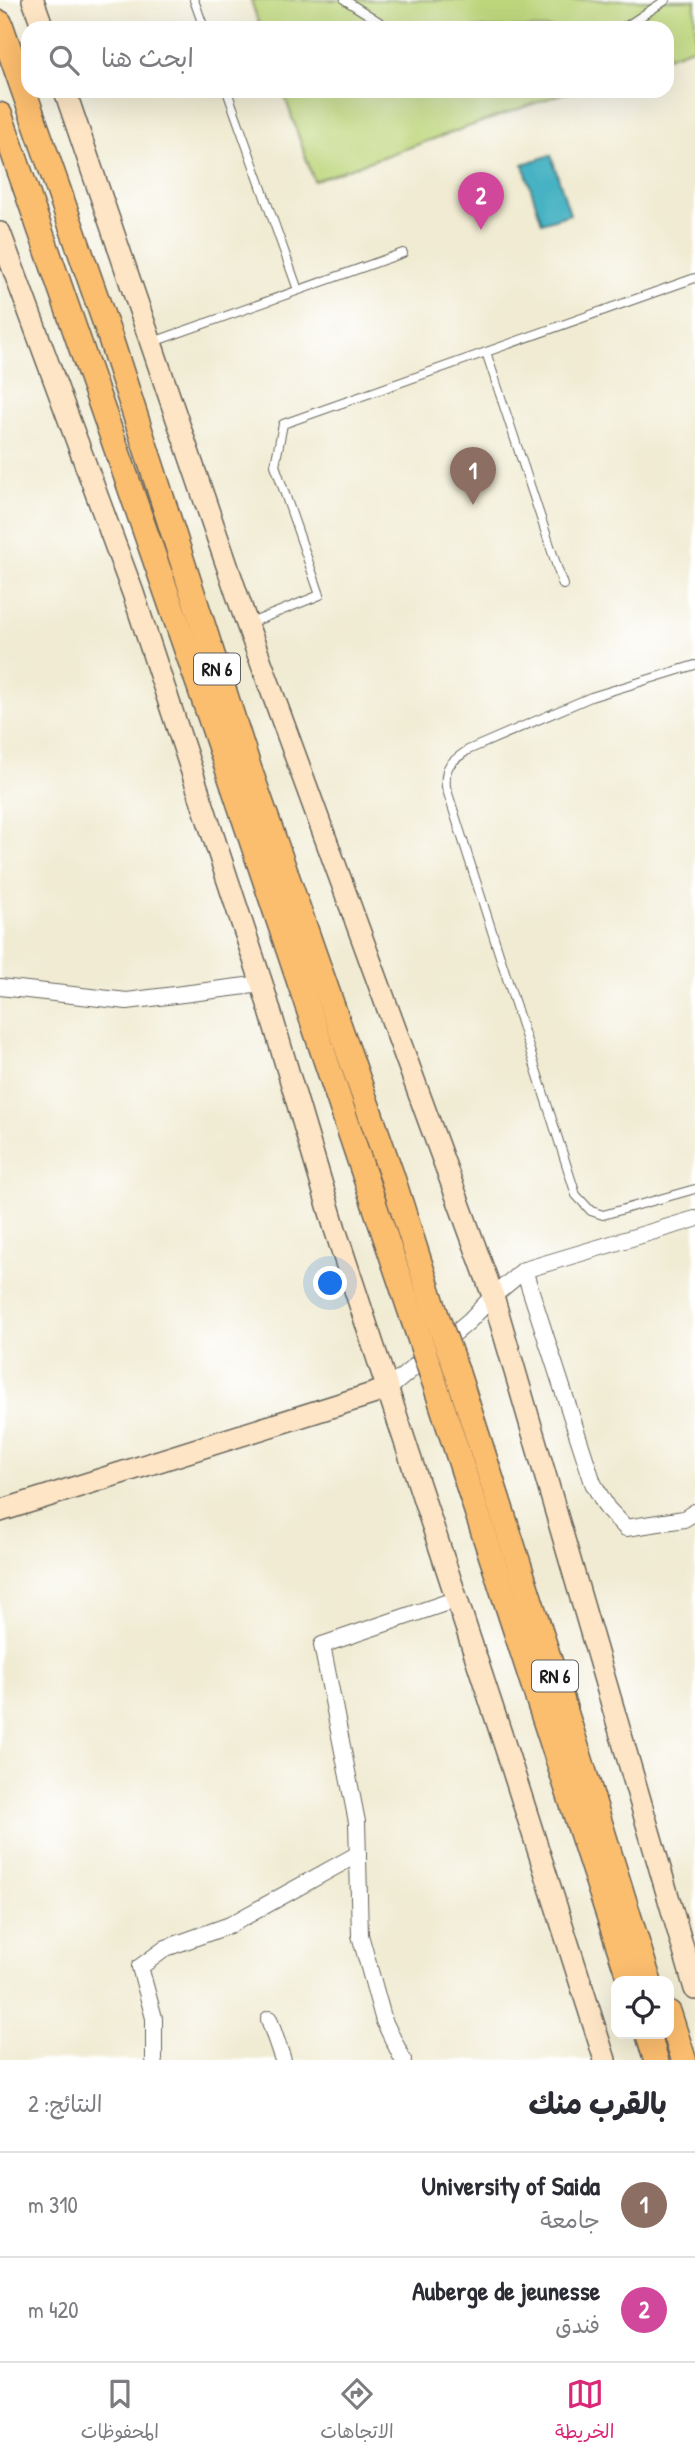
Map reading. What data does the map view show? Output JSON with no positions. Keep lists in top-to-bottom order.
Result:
{
  "streets": {
    "main road": ["RN 6"]
  },
  "page": {
    "search": "ابحث هنا",
    "pins": ["2", "1"],
    "heading": ["بالقرب منك", "النتائج: 2"],
    "list": [
      {
        "mark": "1",
        "name": "University of Saida",
        "note": "جامعة",
        "value": "310 m"
      },
      {
        "mark": "2",
        "name": "Auberge de jeunesse",
        "note": "فندق",
        "value": "420 m"
      }
    ],
    "nav": ["الخريطة", "الاتجاهات", "المحفوظات"]
  }
}
